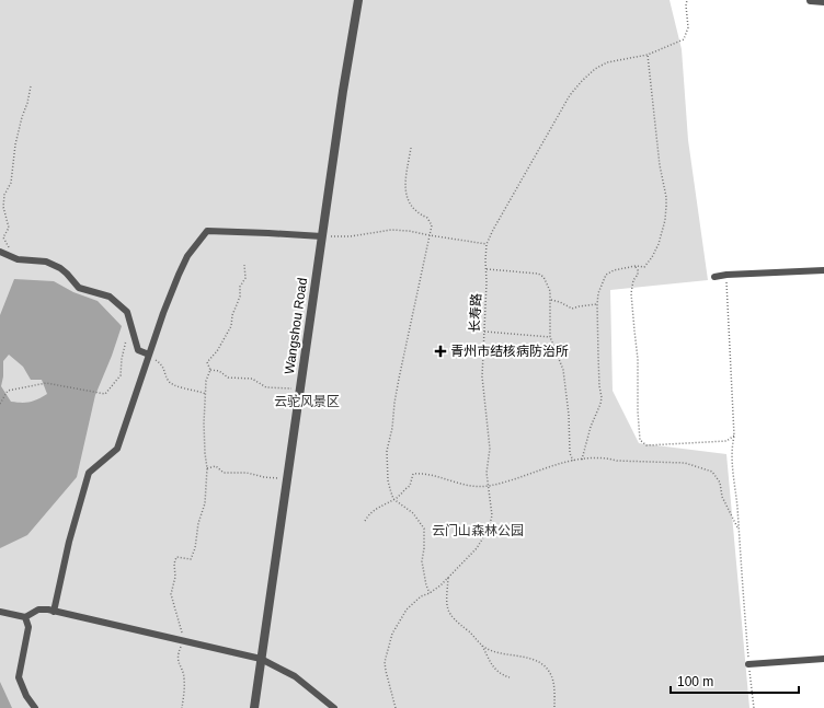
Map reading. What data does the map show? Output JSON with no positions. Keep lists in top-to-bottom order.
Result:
{
  "streets": {
    "street": ["Wangshou Road"],
    "path": ["长寿路"]
  },
  "parks": ["云驼风景区", "云门山森林公园"],
  "places": {
    "health": ["青州市结核病防治所"]
  },
  "scale_bar": "100 m"
}
